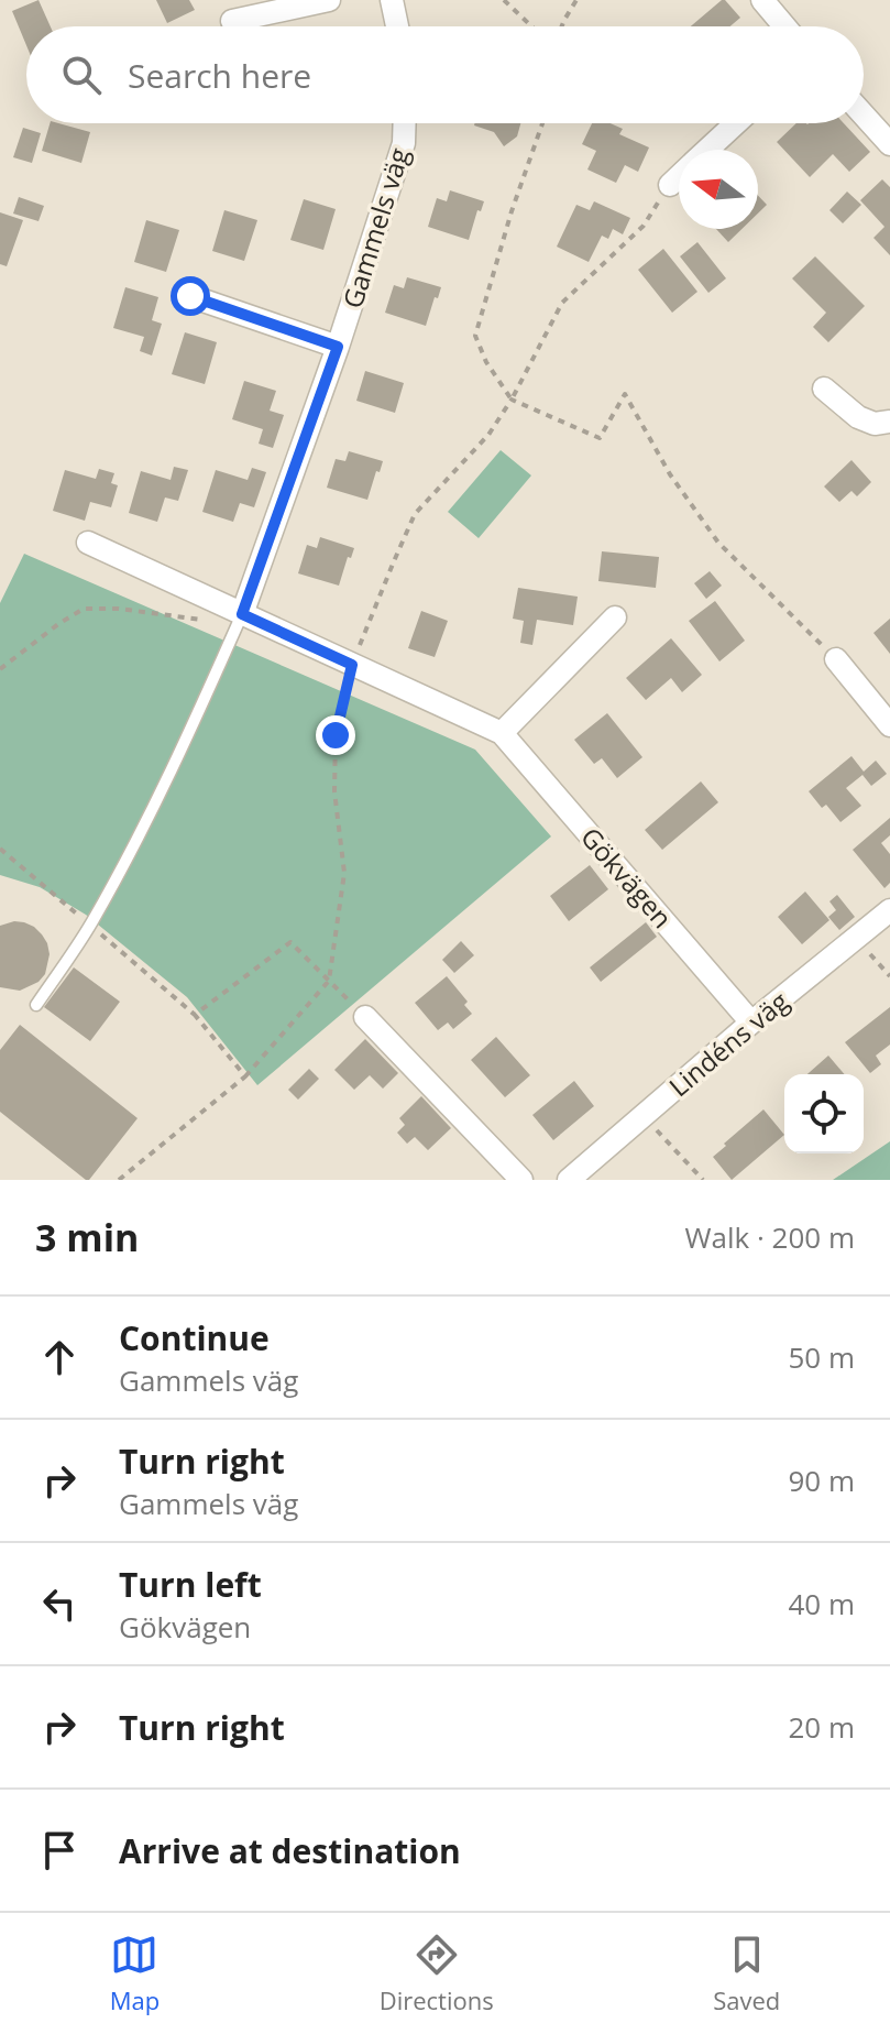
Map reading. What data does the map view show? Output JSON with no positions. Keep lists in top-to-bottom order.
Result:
{
  "streets": {
    "street": ["Gammels väg", "Gökvägen", "Lindéns väg"]
  },
  "crossings": [
    ["Gammels väg", "Gökvägen"],
    ["Gökvägen", "Lindéns väg"]
  ],
  "north": "left",
  "page": {
    "search": "Search here",
    "heading": ["3 min", "Walk · 200 m"],
    "list": [
      ["Continue", "Gammels väg", "50 m"],
      ["Turn right", "Gammels väg", "90 m"],
      ["Turn left", "Gökvägen", "40 m"],
      ["Turn right", "20 m"],
      "Arrive at destination"
    ],
    "nav": ["Map", "Directions", "Saved"]
  }
}
